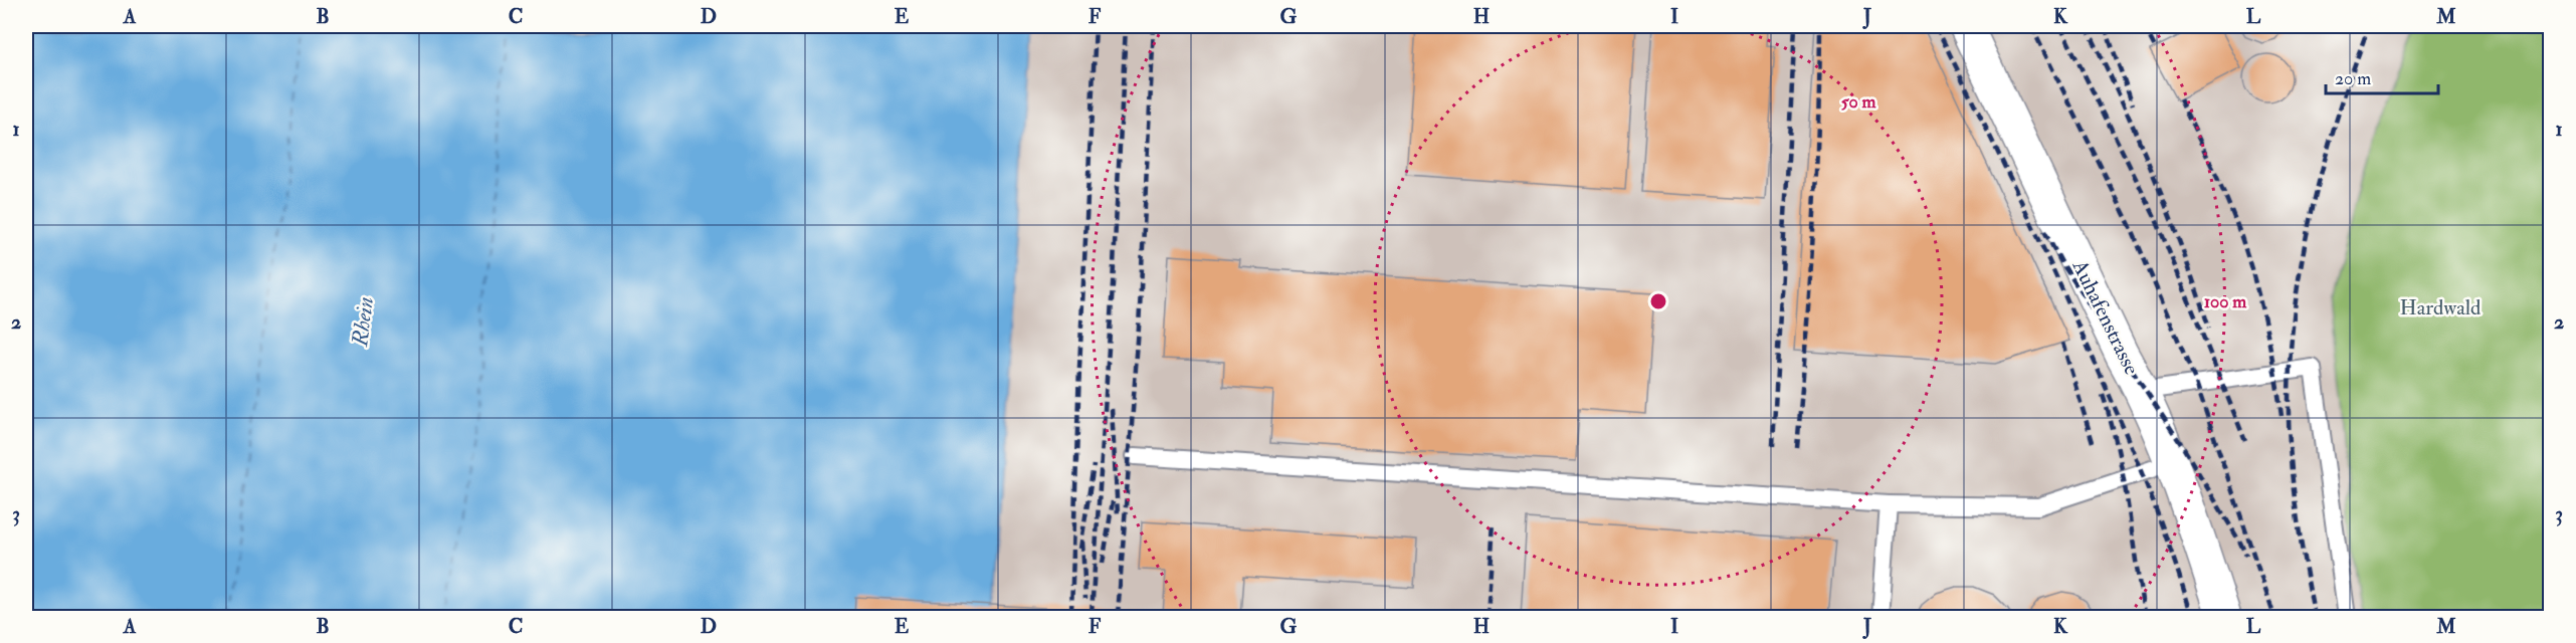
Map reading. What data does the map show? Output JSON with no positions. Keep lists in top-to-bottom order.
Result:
{
  "streets": {
    "street": ["Auhafenstrasse"]
  },
  "water": ["Rhein"],
  "parks": ["Hardwald"],
  "scale_bar": "20 m",
  "grid": {
    "columns": [
      "A",
      "B",
      "C",
      "D",
      "E",
      "F",
      "G",
      "H",
      "I",
      "J",
      "K",
      "L",
      "M"
    ],
    "rows": ["1", "2", "3"]
  },
  "rings": ["50 m", "100 m"]
}
